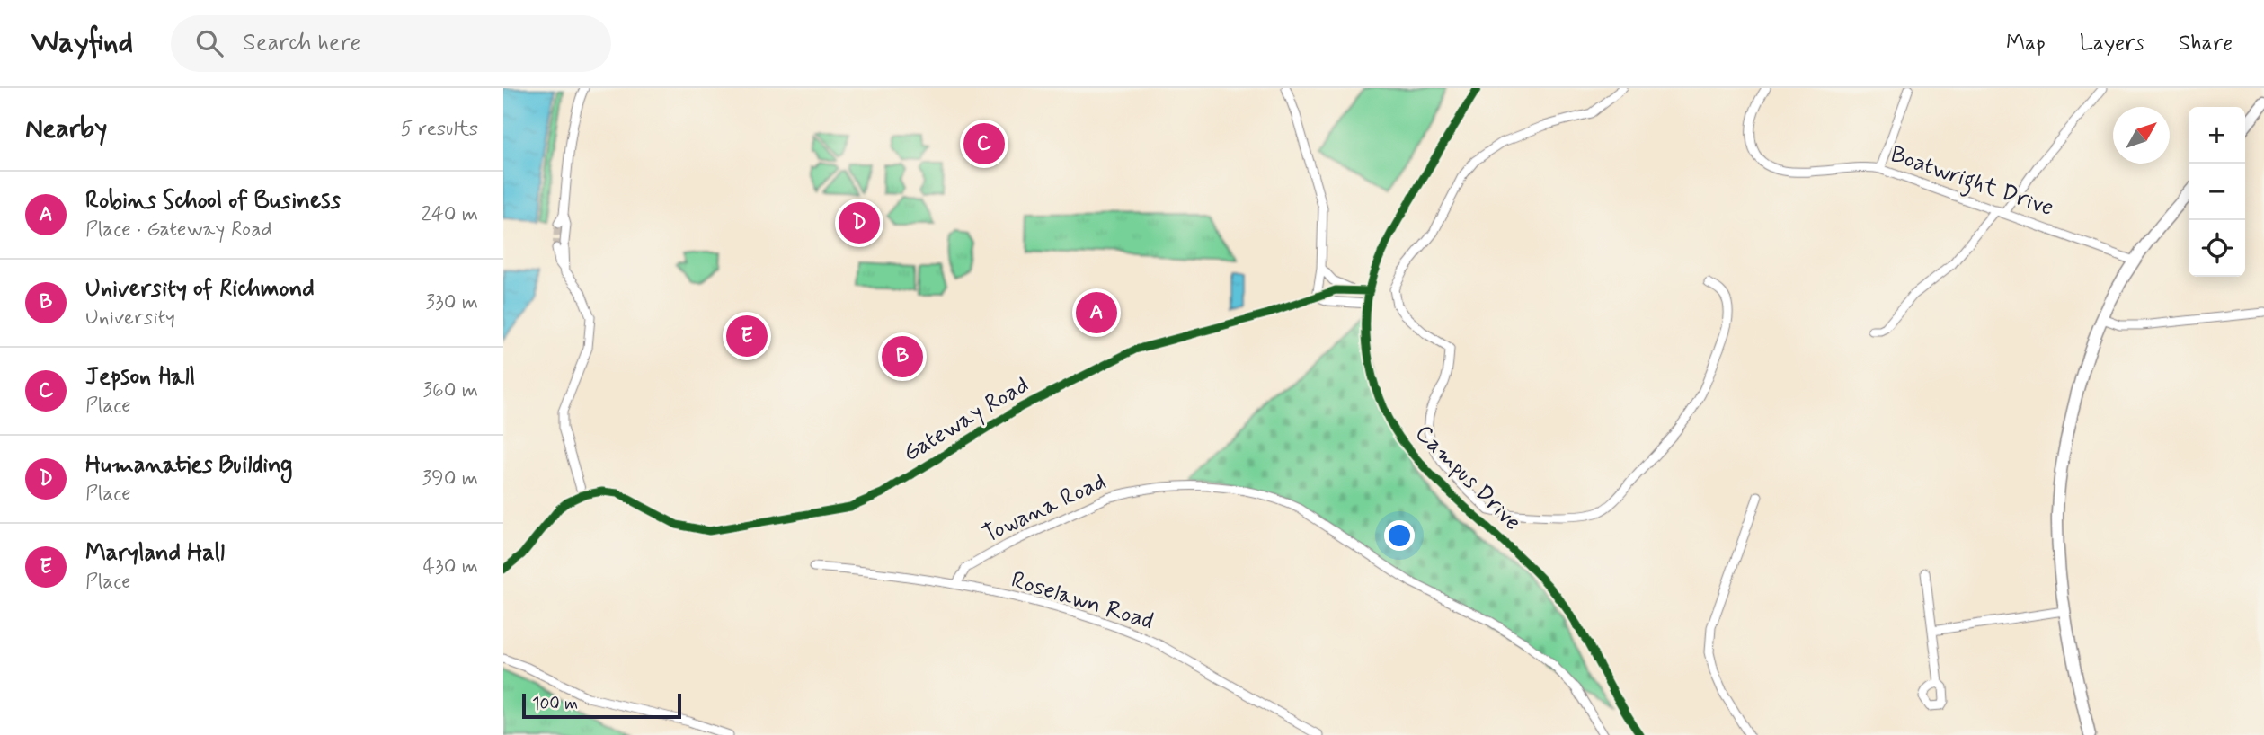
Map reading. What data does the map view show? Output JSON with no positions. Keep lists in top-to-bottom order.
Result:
{
  "streets": {
    "street": [
      "Boatwright Drive",
      "Gateway Road",
      "Campus Drive",
      "Towana Road",
      "Roselawn Road"
    ]
  },
  "crossings": [
    ["Gateway Road", "Campus Drive"],
    ["Towana Road", "Roselawn Road"]
  ],
  "scale_bar": "100 m",
  "north": "top right",
  "page": {
    "header": "Wayfind",
    "search": "Search here",
    "nav": ["Map", "Layers", "Share"],
    "heading": ["Nearby", "5 results"],
    "map_buttons": ["+", "−"],
    "pins": [
      "C",
      "D",
      "A",
      "E",
      "B"
    ],
    "list": [
      {
        "mark": "A",
        "name": "Robins School of Business",
        "note": "Place · Gateway Road",
        "value": "240 m"
      },
      {
        "mark": "B",
        "name": "University of Richmond",
        "note": "University",
        "value": "330 m"
      },
      {
        "mark": "C",
        "name": "Jepson Hall",
        "note": "Place",
        "value": "360 m"
      },
      {
        "mark": "D",
        "name": "Humanaties Building",
        "note": "Place",
        "value": "390 m"
      },
      {
        "mark": "E",
        "name": "Maryland Hall",
        "note": "Place",
        "value": "430 m"
      }
    ],
    "scale": "100 m"
  }
}
